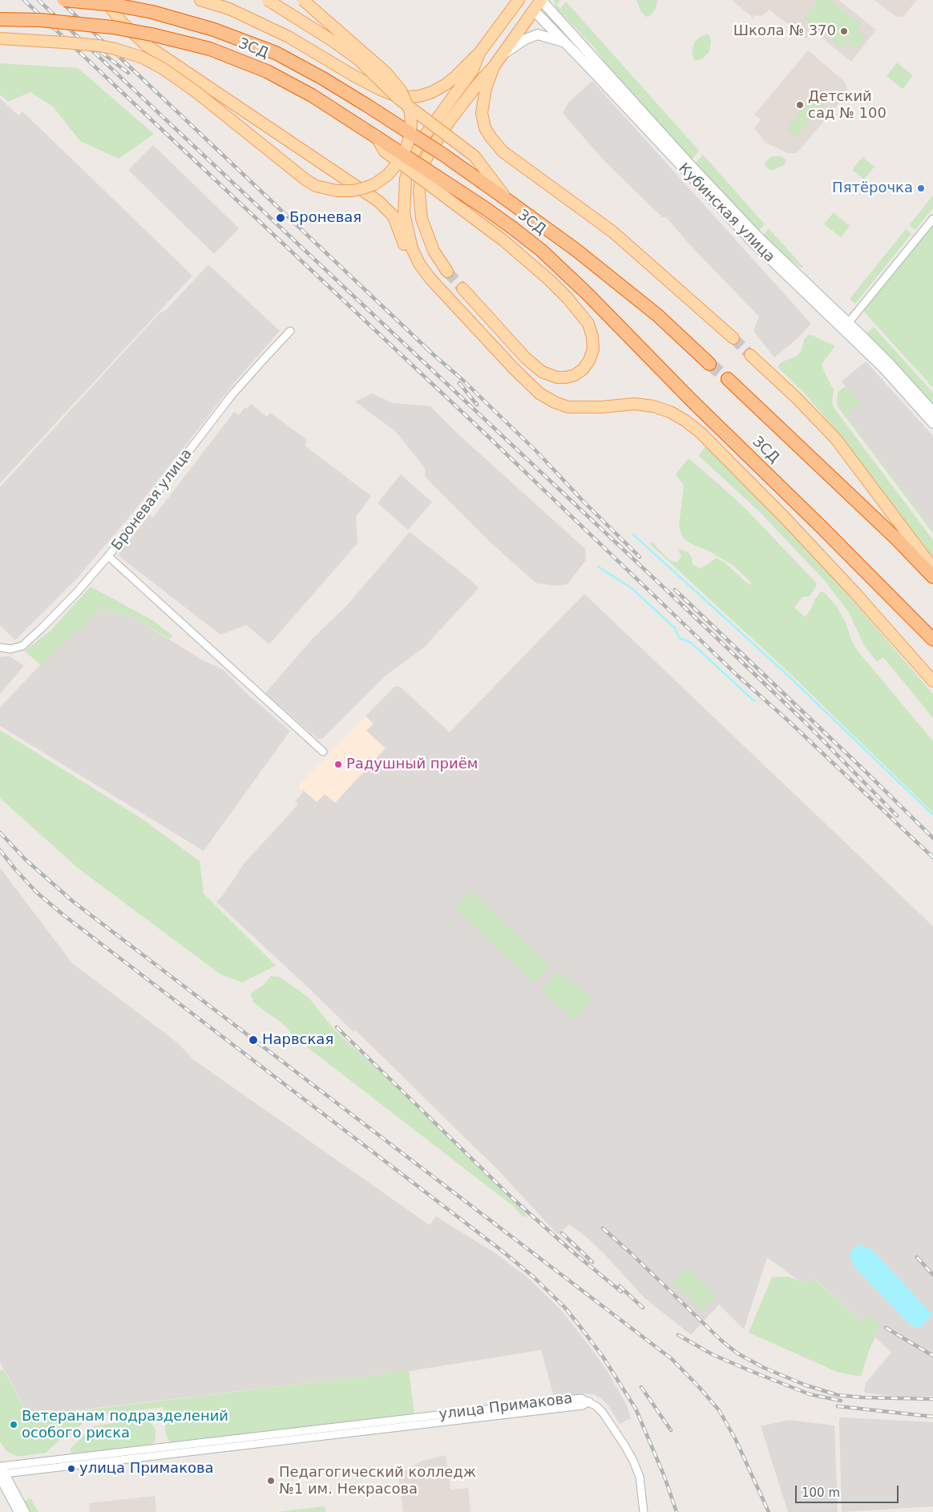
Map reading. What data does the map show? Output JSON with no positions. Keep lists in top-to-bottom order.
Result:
{
  "streets": {
    "highway": ["ЗСД"],
    "main road": ["Кубинская улица"],
    "street": ["Броневая улица", "улица Примакова"]
  },
  "places": [
    "Школа № 370",
    "Детский сад № 100",
    "Пятёрочка",
    "Броневая",
    "Радушный приём",
    "Нарвская",
    "Ветеранам подразделений особого риска",
    "улица Примакова",
    "Педагогический колледж №1 им. Некрасова"
  ],
  "scale_bar": "100 m"
}
